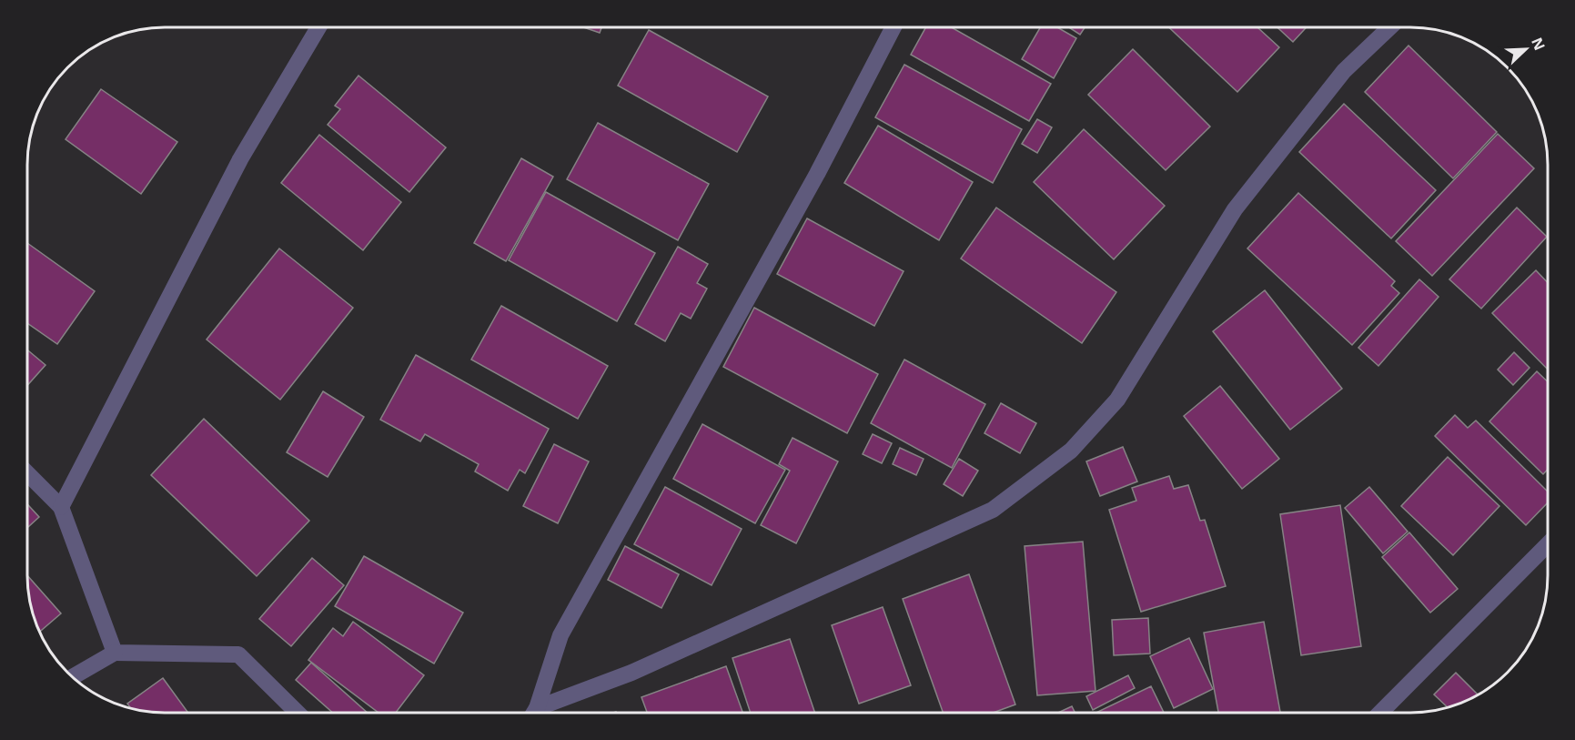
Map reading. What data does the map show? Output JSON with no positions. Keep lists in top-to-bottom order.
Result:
{
  "north": "top right"
}
